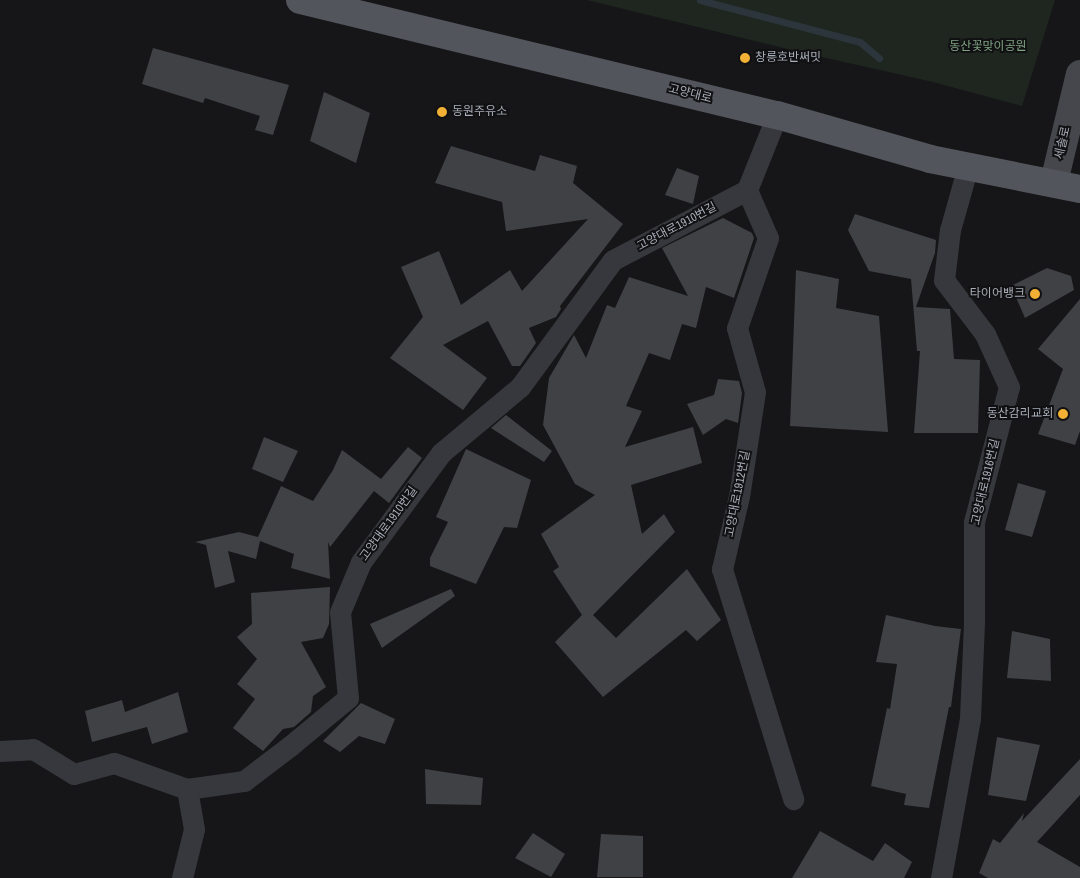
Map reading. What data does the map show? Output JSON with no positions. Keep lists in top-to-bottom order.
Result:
{
  "streets": {
    "main road": ["고양대로"],
    "street": [
      "세솔로",
      "고양대로1910번길",
      "고양대로1916번길",
      "고양대로1912번길"
    ]
  },
  "crossings": [
    ["고양대로", "세솔로"],
    ["고양대로", "고양대로1916번길"],
    ["고양대로1910번길", "고양대로1912번길"]
  ],
  "parks": ["동산꽃맞이공원"],
  "places": [
    "창릉호반써밋",
    "동원주유소",
    "타이어뱅크",
    "동산감리교회"
  ]
}
